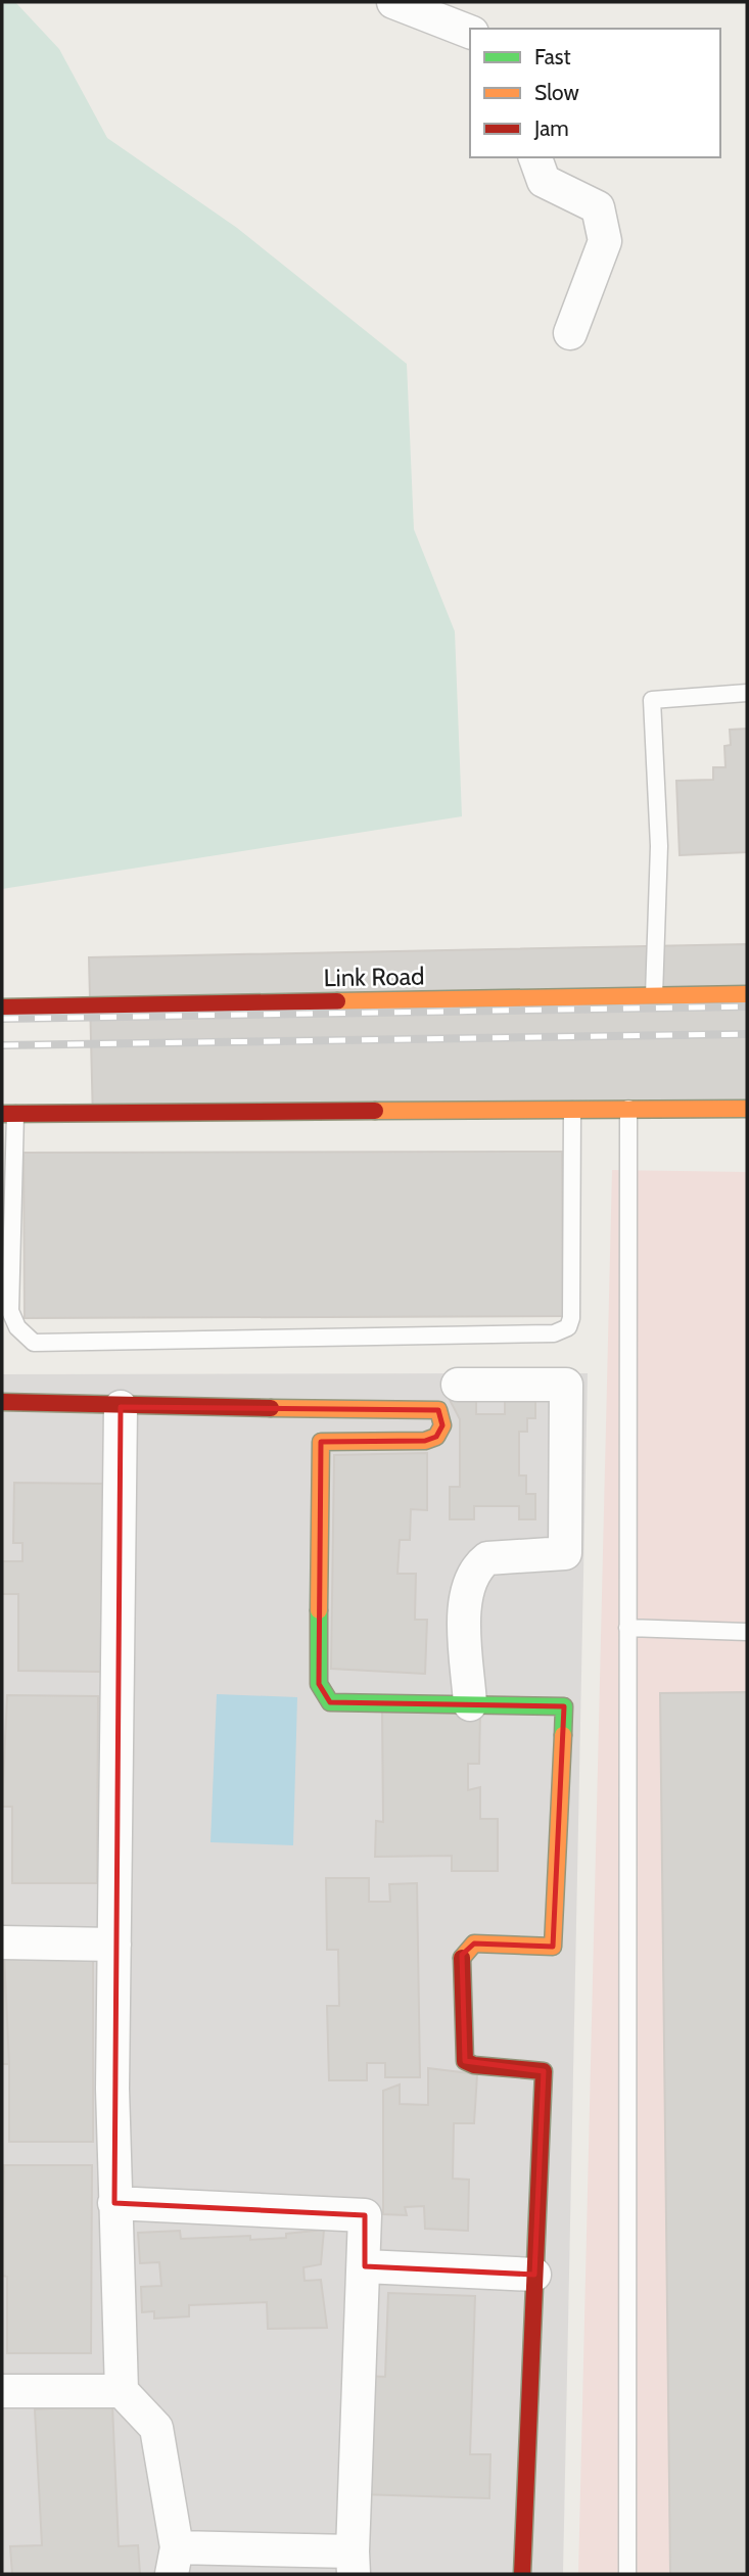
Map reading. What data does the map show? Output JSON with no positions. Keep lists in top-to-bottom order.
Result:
{
  "streets": {
    "street": ["Link Road"]
  },
  "legend": ["Fast", "Slow", "Jam"]
}
